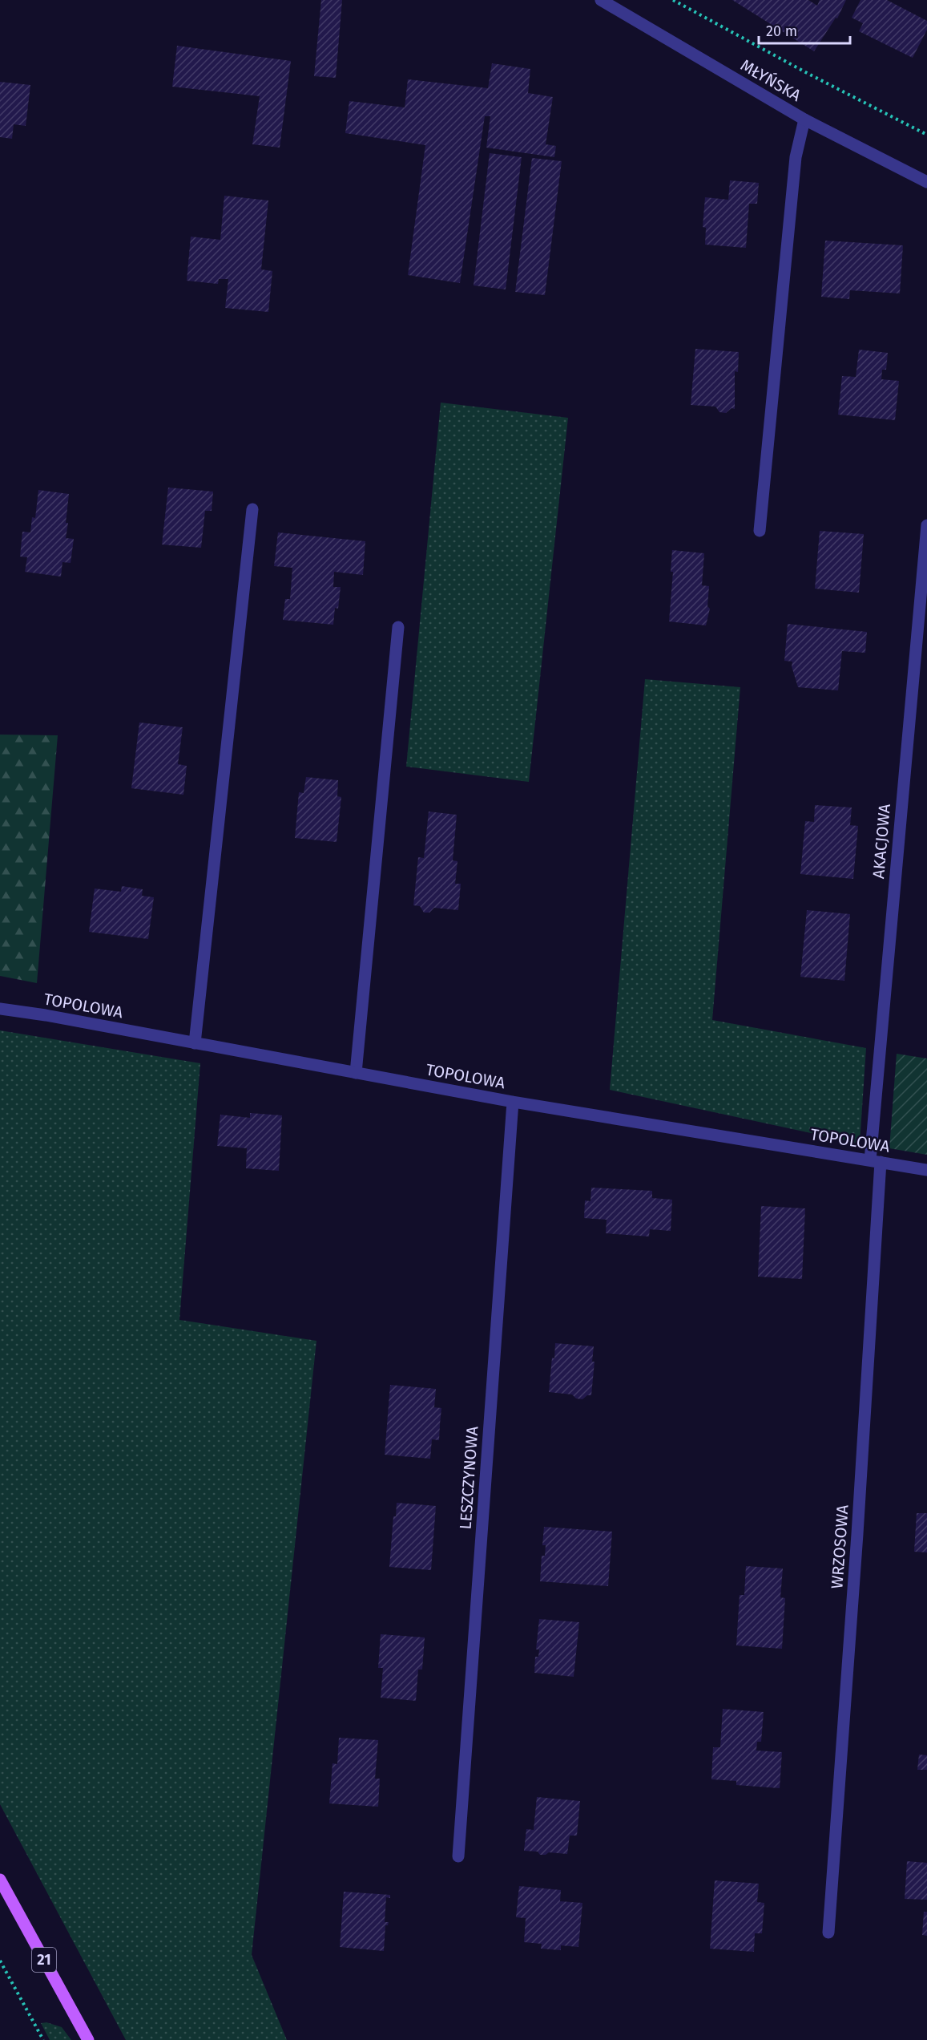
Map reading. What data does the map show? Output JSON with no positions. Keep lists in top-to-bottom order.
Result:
{
  "streets": {
    "main road": ["21"],
    "street": [
      "MŁYŃSKA",
      "AKACJOWA",
      "TOPOLOWA",
      "LESZCZYNOWA",
      "WRZOSOWA"
    ]
  },
  "crossings": [
    ["AKACJOWA", "TOPOLOWA"],
    ["AKACJOWA", "WRZOSOWA"],
    ["TOPOLOWA", "LESZCZYNOWA"],
    ["TOPOLOWA", "WRZOSOWA"]
  ],
  "scale_bar": "20 m"
}
